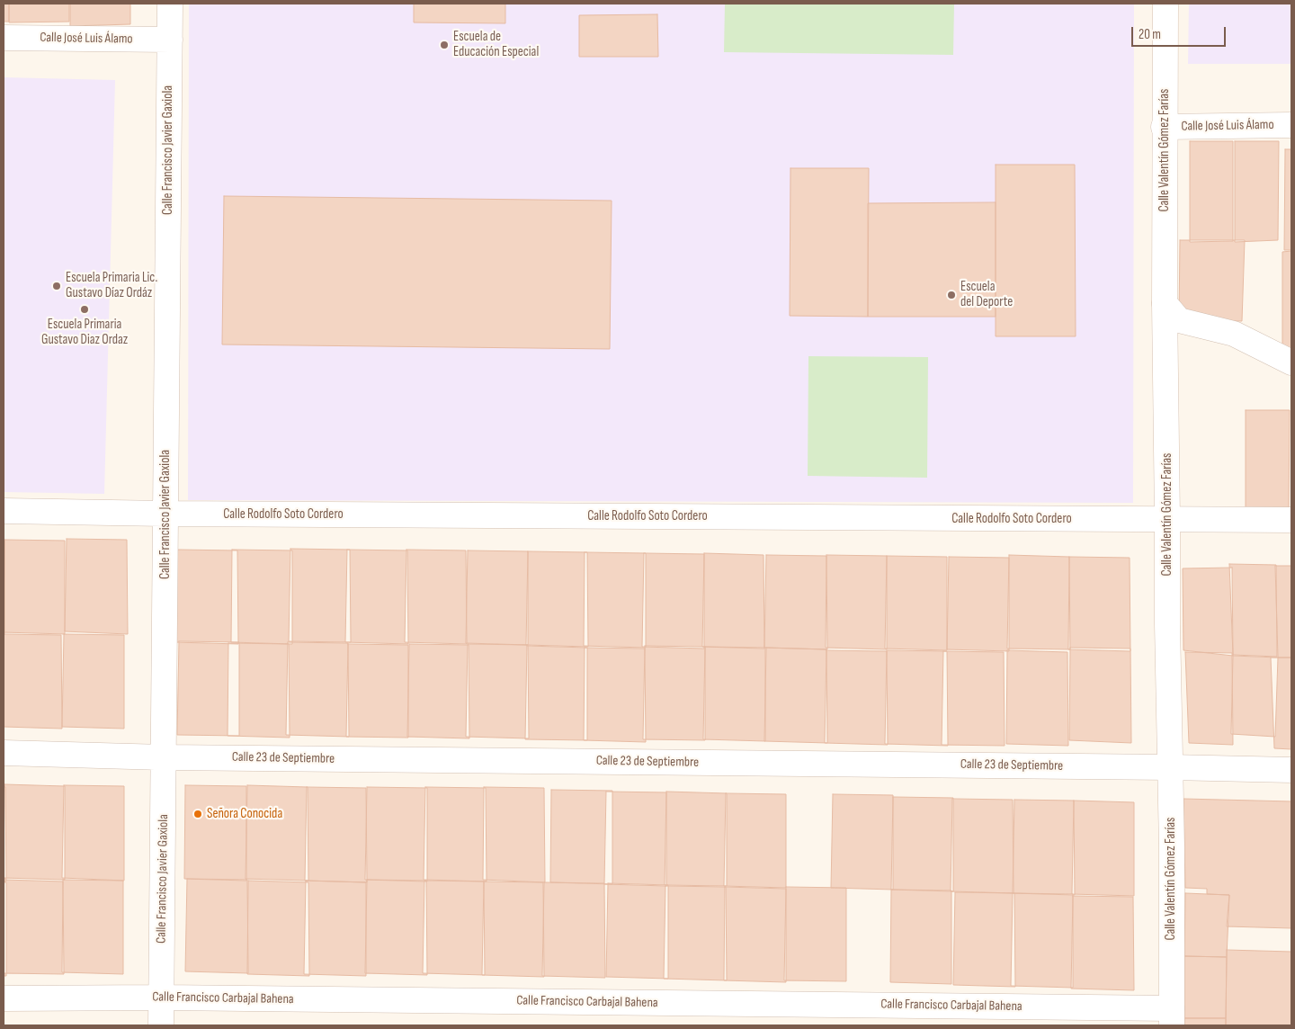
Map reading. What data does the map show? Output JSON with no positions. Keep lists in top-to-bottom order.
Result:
{
  "streets": {
    "street": [
      "Calle José Luis Álamo",
      "Calle Francisco Javier Gaxiola",
      "Calle Valentín Gómez Farías",
      "Calle Rodolfo Soto Cordero",
      "Calle 23 de Septiembre",
      "Calle Francisco Carbajal Bahena"
    ]
  },
  "crossings": [
    ["Calle José Luis Álamo", "Calle Francisco Javier Gaxiola"],
    ["Calle José Luis Álamo", "Calle Valentín Gómez Farías"],
    ["Calle Francisco Javier Gaxiola", "Calle Rodolfo Soto Cordero"],
    ["Calle Francisco Javier Gaxiola", "Calle 23 de Septiembre"],
    ["Calle Francisco Javier Gaxiola", "Calle Francisco Carbajal Bahena"],
    ["Calle Valentín Gómez Farías", "Calle Rodolfo Soto Cordero"],
    ["Calle Valentín Gómez Farías", "Calle 23 de Septiembre"],
    ["Calle Valentín Gómez Farías", "Calle Francisco Carbajal Bahena"]
  ],
  "places": [
    "Escuela de Educación Especial",
    "Escuela Primaria Lic. Gustavo Díaz Ordáz",
    "Escuela del Deporte",
    "Escuela Primaria Gustavo Diaz Ordaz",
    "Señora Conocida"
  ],
  "scale_bar": "20 m"
}
